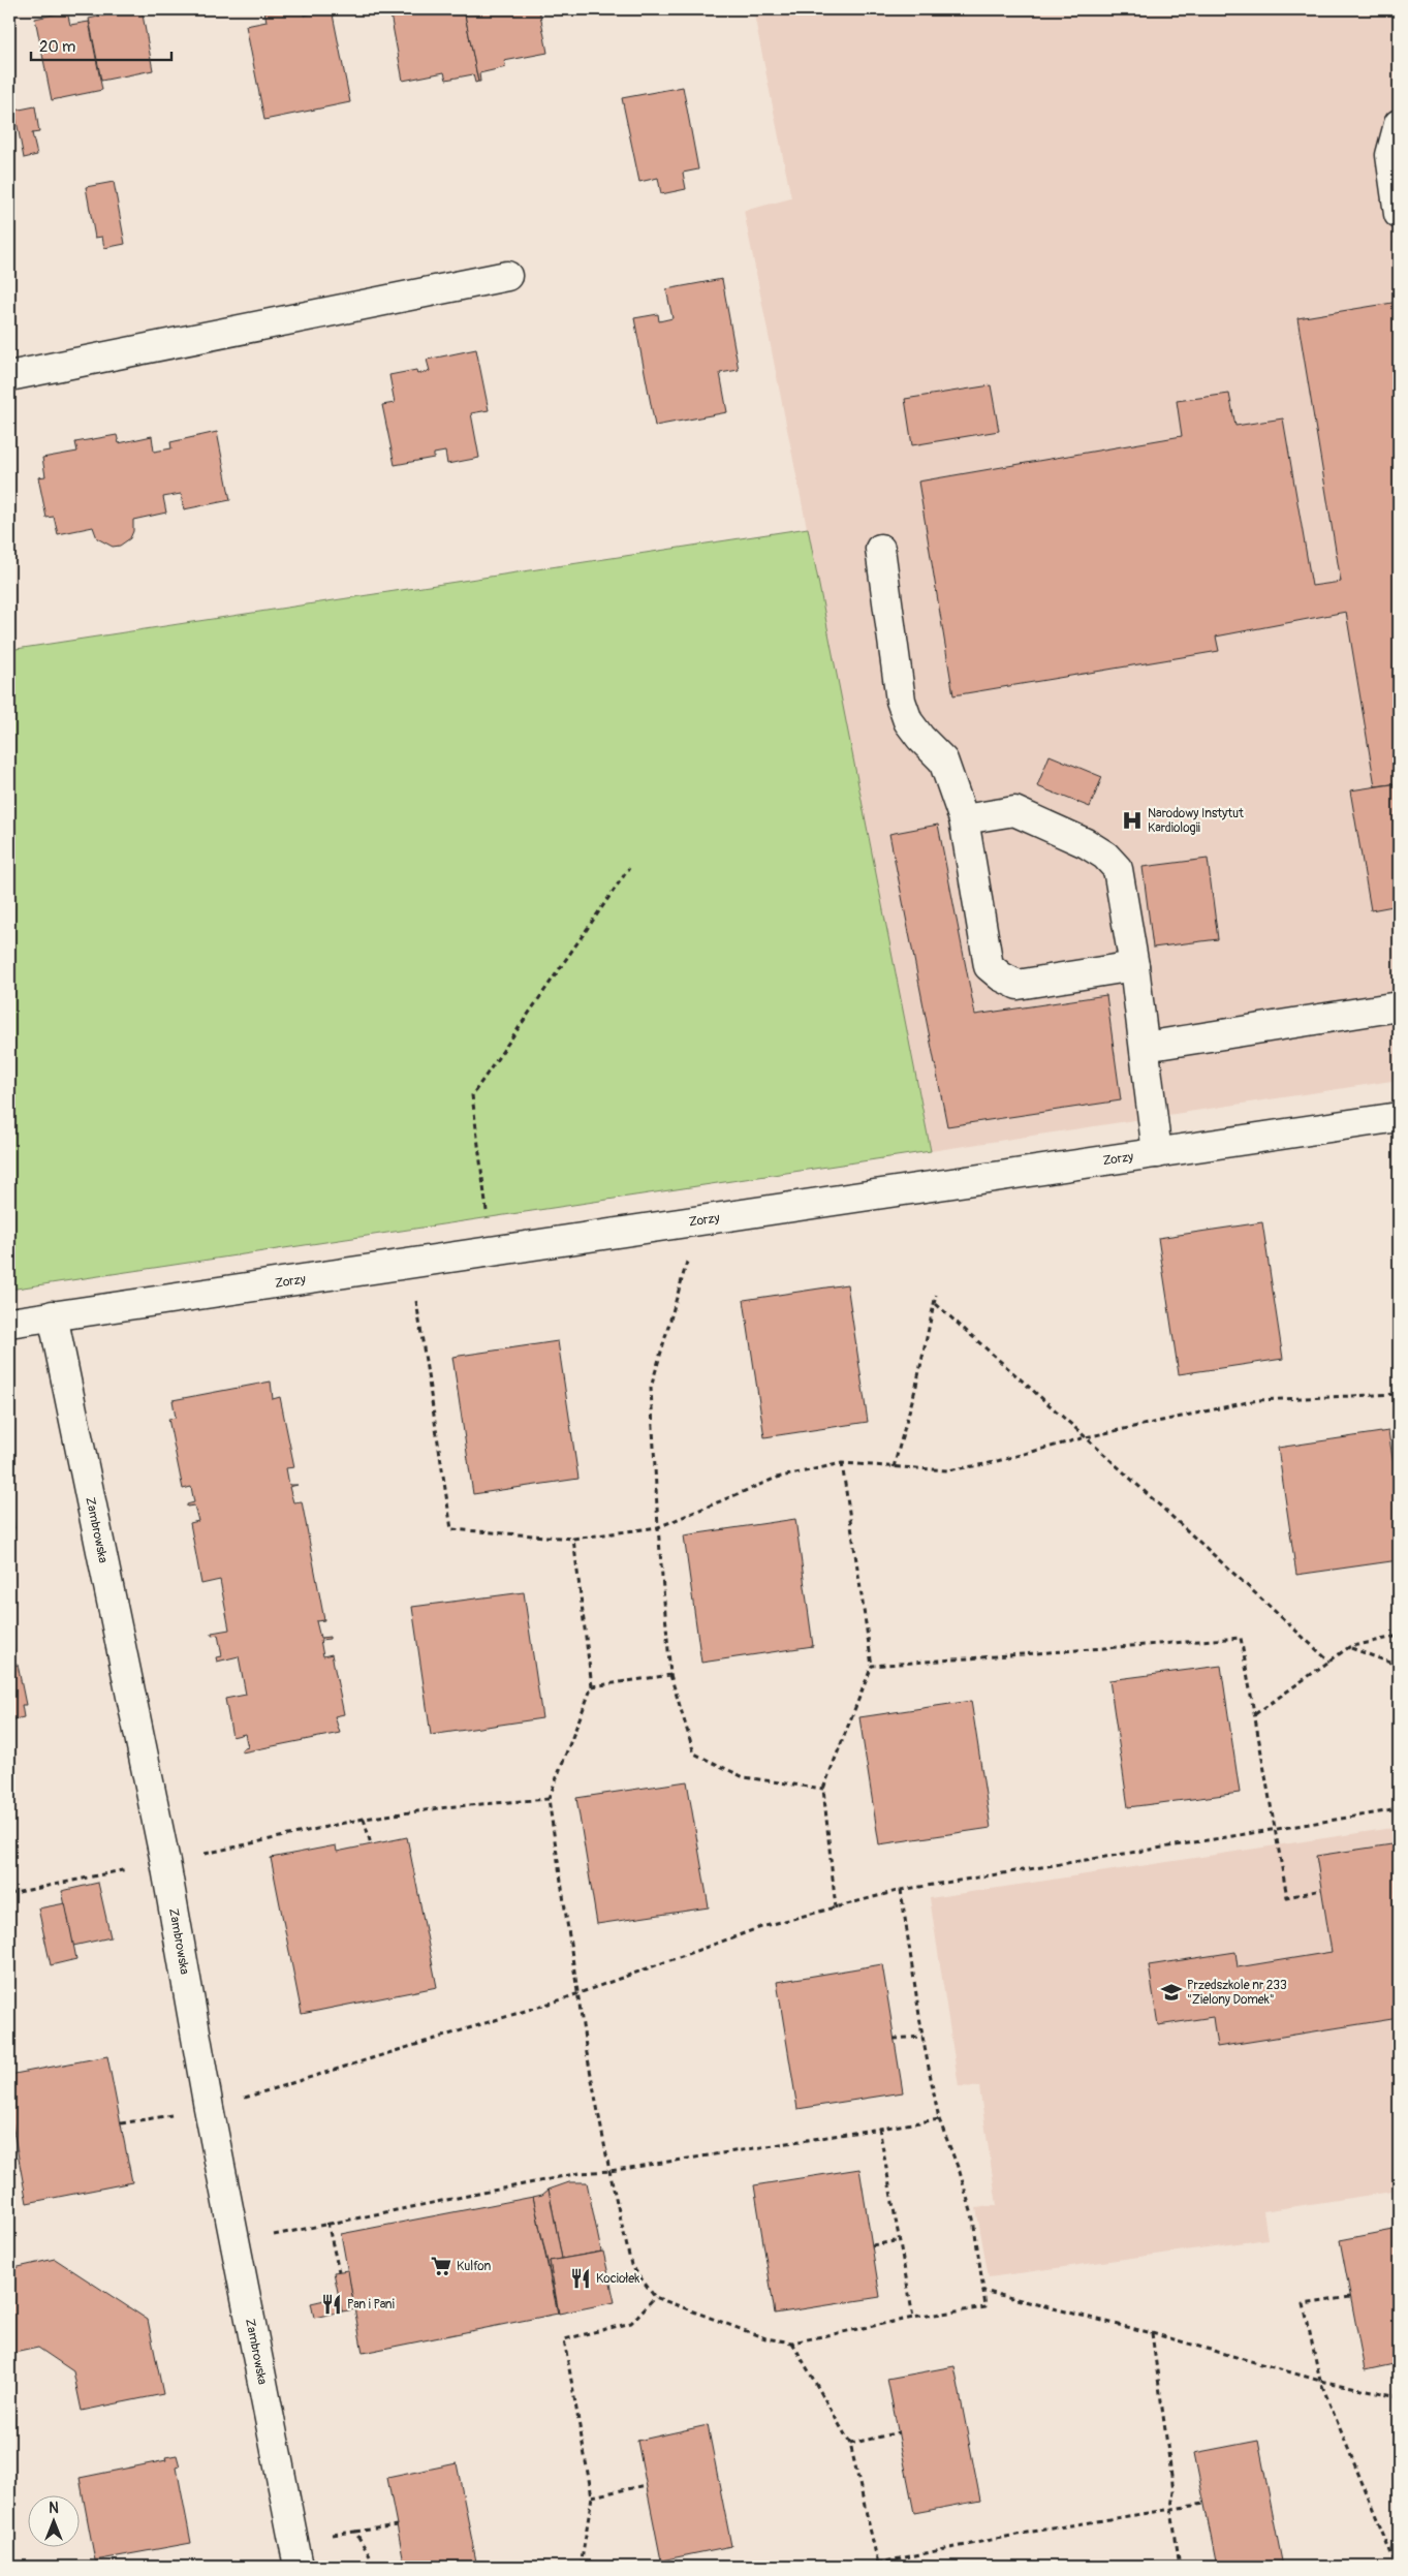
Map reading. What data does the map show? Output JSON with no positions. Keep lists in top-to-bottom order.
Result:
{
  "streets": {
    "street": ["Zorzy", "Zambrowska"]
  },
  "crossings": [
    ["Zorzy", "Zambrowska"]
  ],
  "places": {
    "hospital": ["Narodowy Instytut Kardiologii"],
    "school or university": ["Przedszkole nr 233 \"Zielony Domek\""],
    "supermarket": ["Kulfon"],
    "restaurant": ["Kociołek", "Pan i Pani"]
  },
  "scale_bar": "20 m",
  "north": "top"
}
